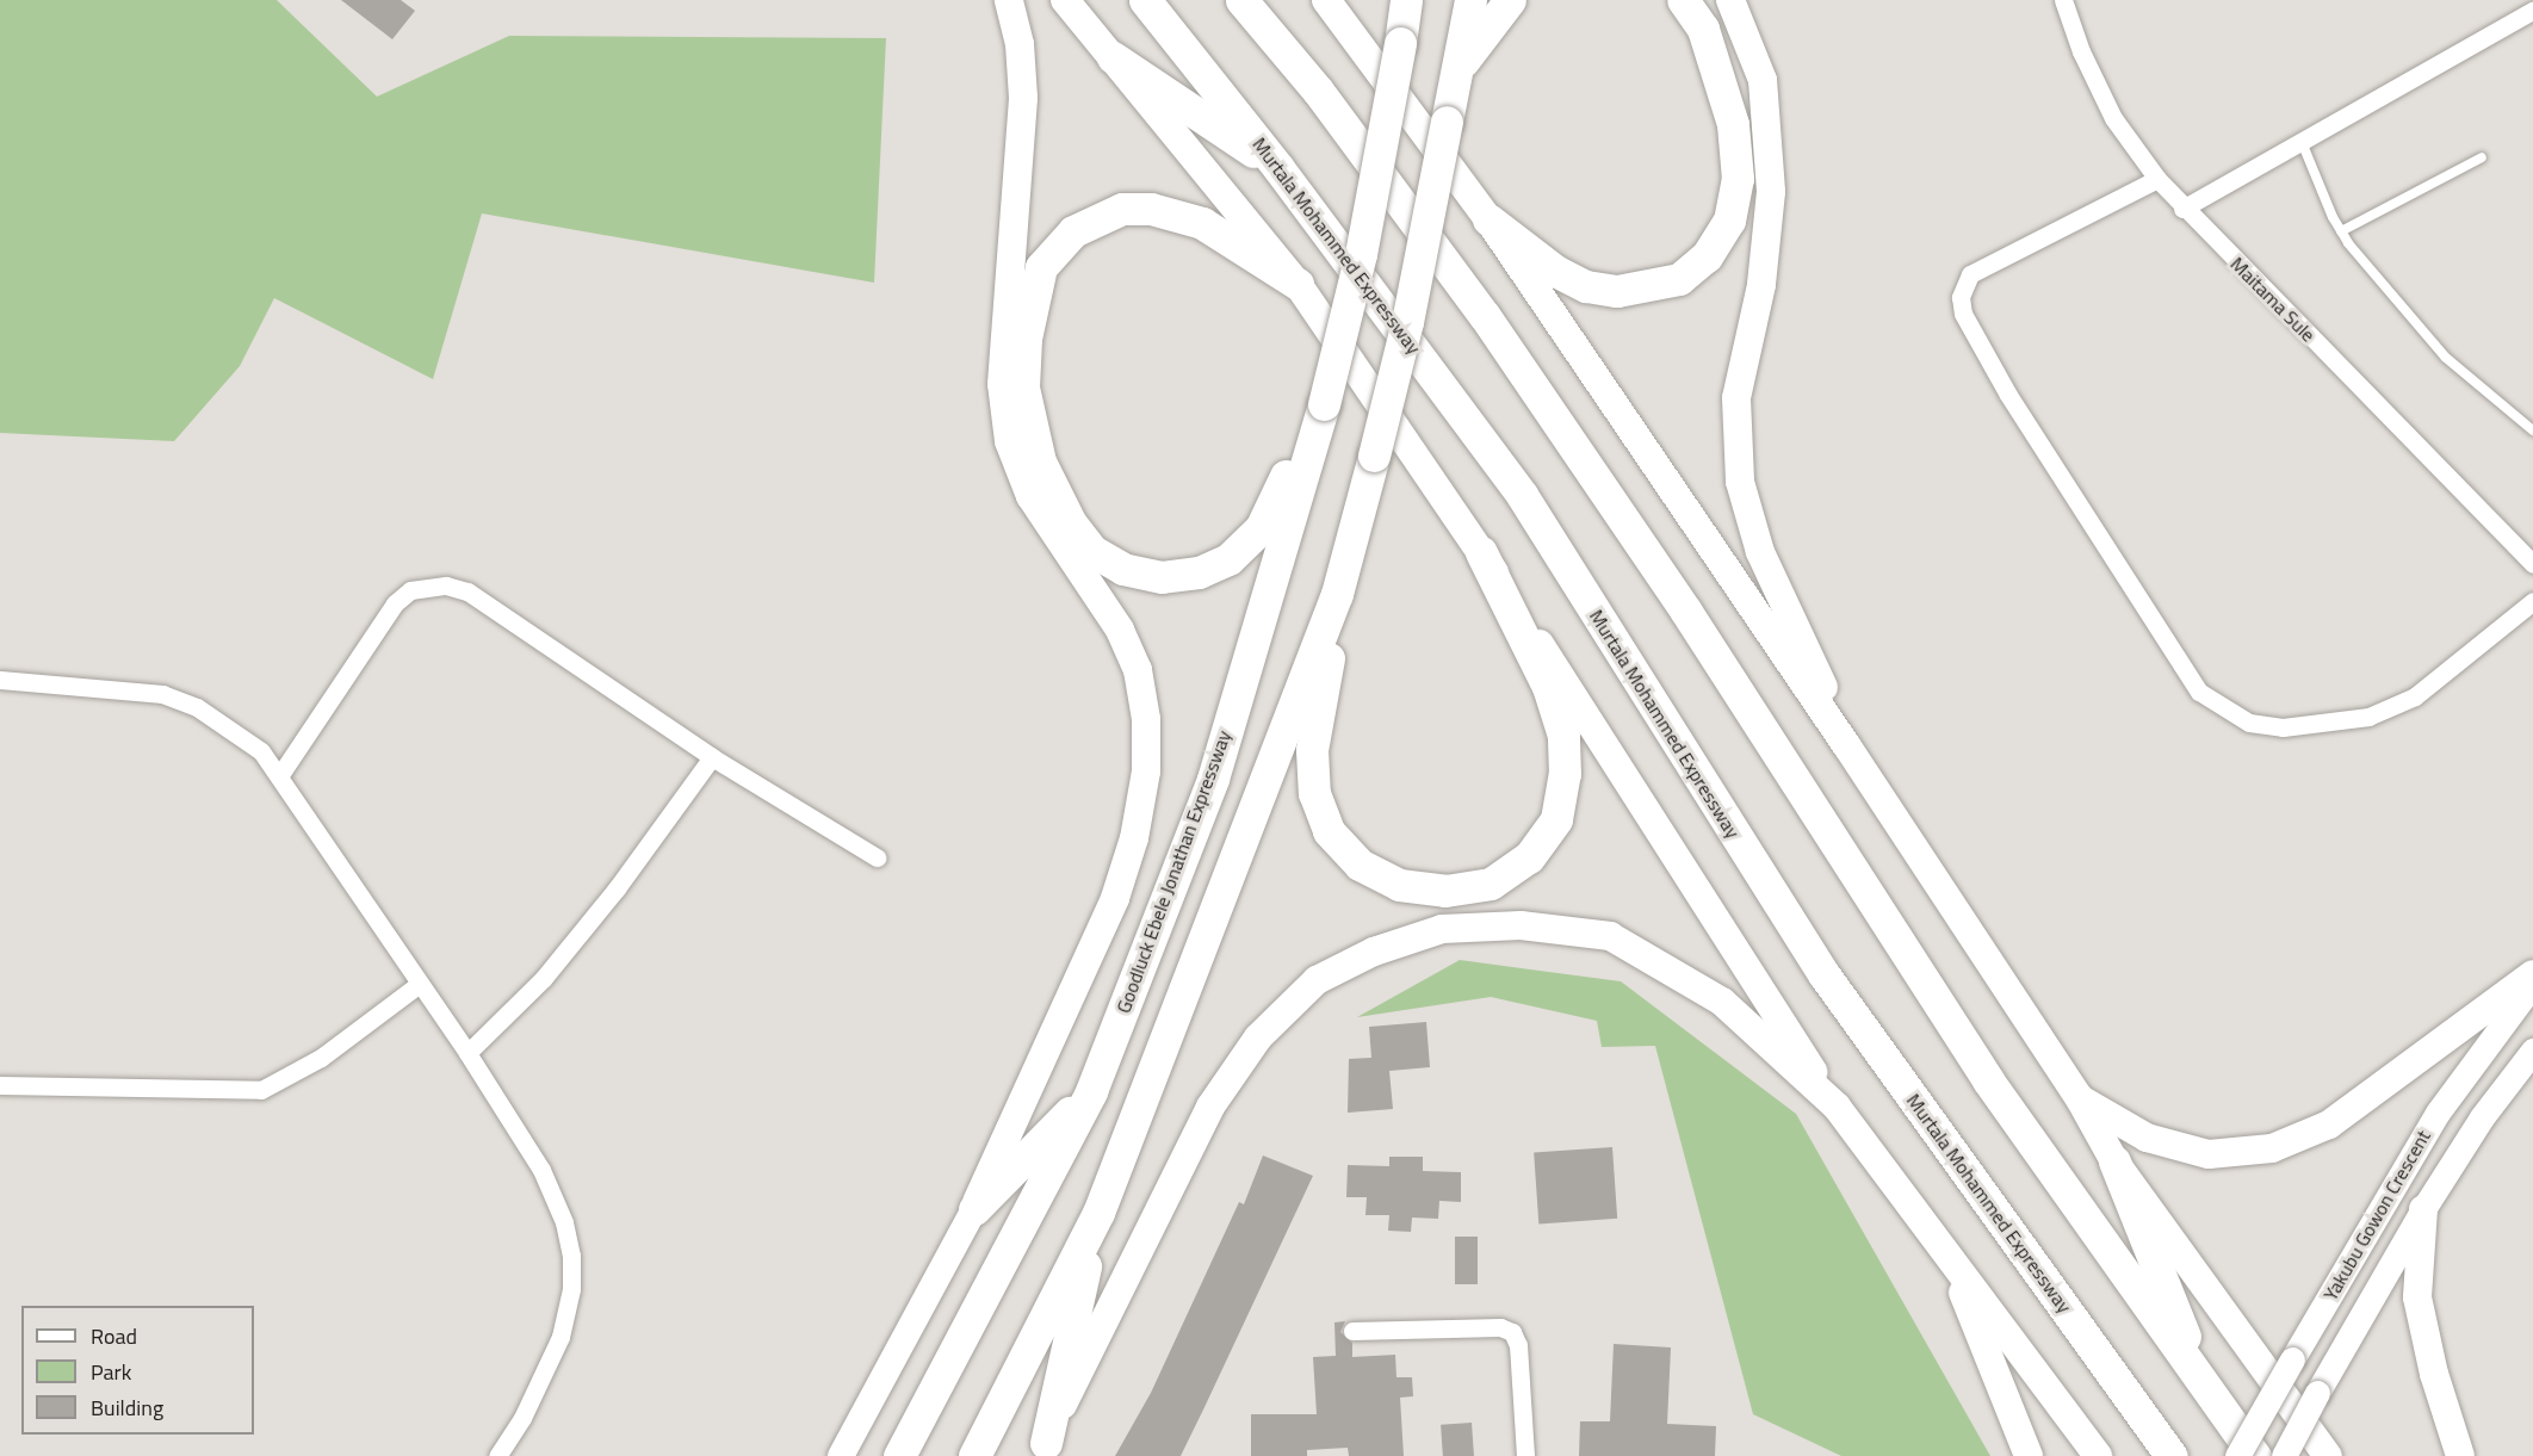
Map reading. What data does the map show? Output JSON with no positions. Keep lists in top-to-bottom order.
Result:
{
  "streets": {
    "highway": ["Murtala Mohammed Expressway", "Goodluck Ebele Jonathan Expressway"],
    "main road": ["Yakubu Gowon Crescent"],
    "street": ["Maitama Sule"]
  },
  "legend": ["Road", "Park", "Building"]
}
